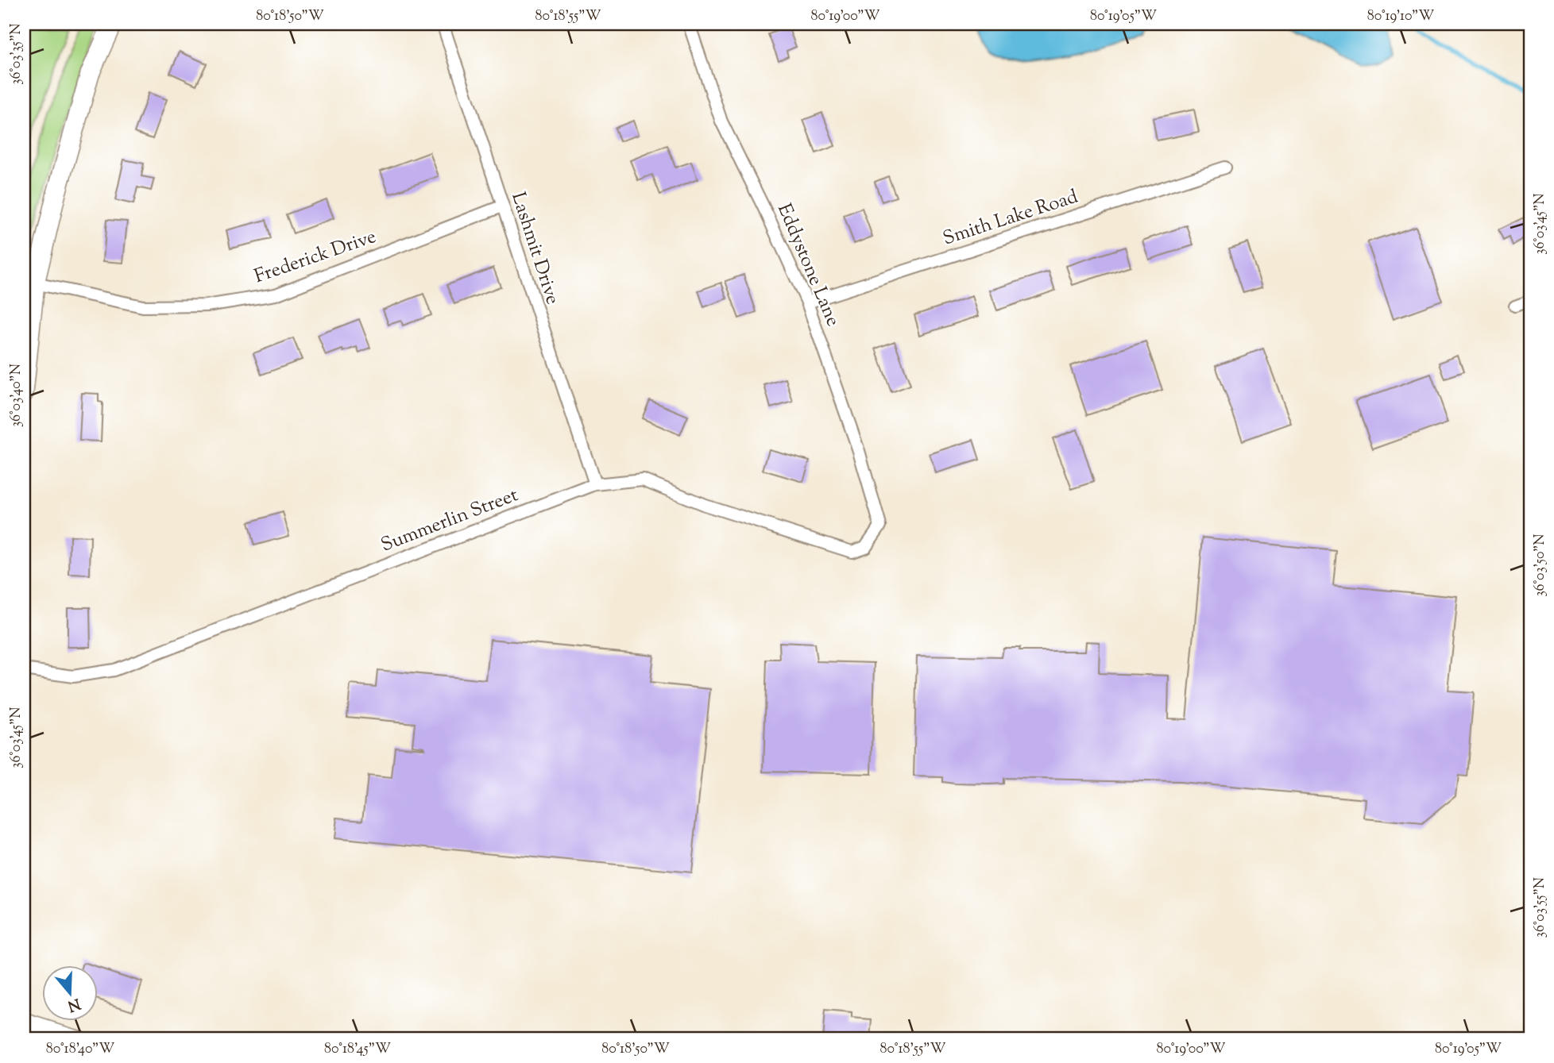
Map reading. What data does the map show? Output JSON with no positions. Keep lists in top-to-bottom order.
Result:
{
  "streets": {
    "street": [
      "Smith Lake Road",
      "Lashmit Drive",
      "Frederick Drive",
      "Eddystone Lane",
      "Summerlin Street"
    ]
  },
  "crossings": [
    ["Smith Lake Road", "Eddystone Lane"],
    ["Lashmit Drive", "Frederick Drive"],
    ["Lashmit Drive", "Summerlin Street"],
    ["Eddystone Lane", "Summerlin Street"]
  ],
  "north": "bottom",
  "coordinates": [
    "80°18'50\"W",
    "80°18'55\"W",
    "80°19'00\"W",
    "80°19'05\"W",
    "80°19'10\"W",
    "36°03'35\"N",
    "36°03'45\"N",
    "36°03'40\"N",
    "36°03'50\"N",
    "36°03'55\"N",
    "80°18'40\"W",
    "80°18'45\"W"
  ]
}
